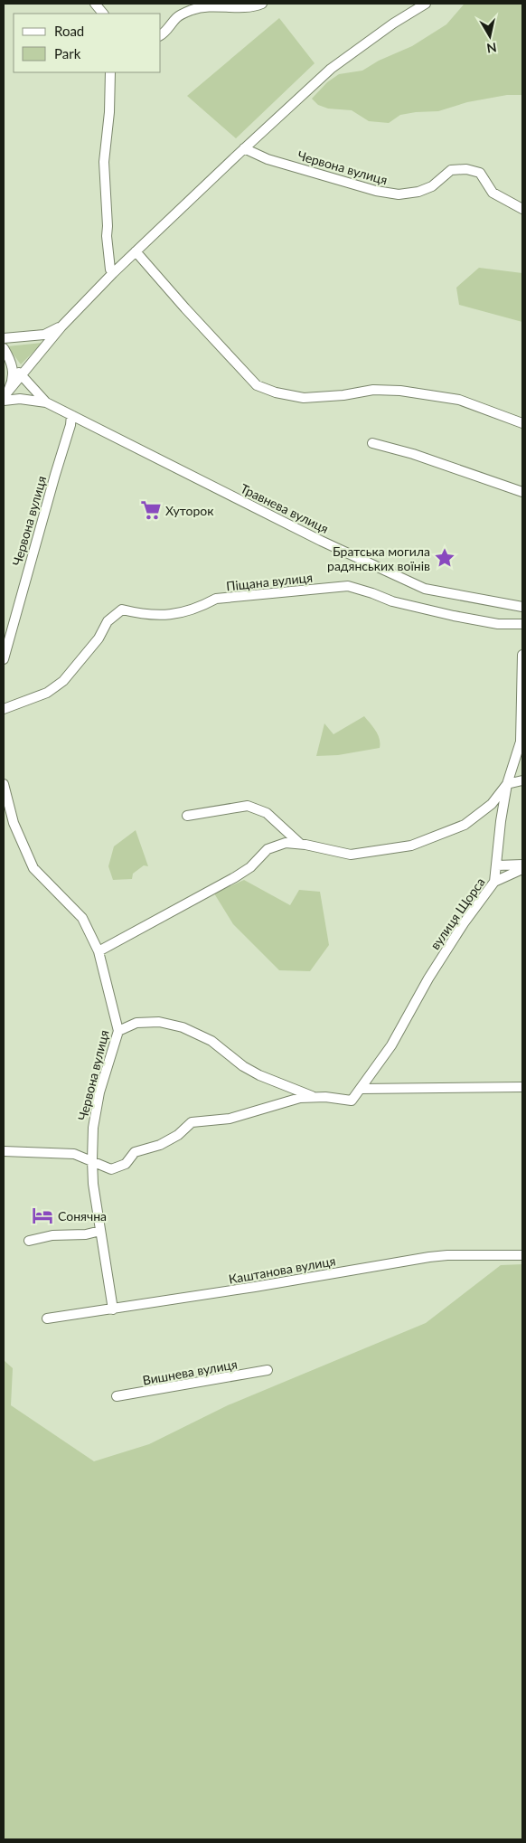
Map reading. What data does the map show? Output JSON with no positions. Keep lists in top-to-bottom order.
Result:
{
  "streets": {
    "street": [
      "Червона вулиця",
      "Травнева вулиця",
      "Піщана вулиця",
      "вулиця Щорса",
      "Каштанова вулиця",
      "Вишнева вулиця"
    ]
  },
  "crossings": [
    ["Червона вулиця", "Травнева вулиця"],
    ["Червона вулиця", "вулиця Щорса"],
    ["Червона вулиця", "Каштанова вулиця"]
  ],
  "places": {
    "supermarket": ["Хуторок"],
    "place": ["Братська могила радянських воїнів"],
    "hotel": ["Сонячна"]
  },
  "legend": ["Road", "Park"],
  "north": "bottom"
}
